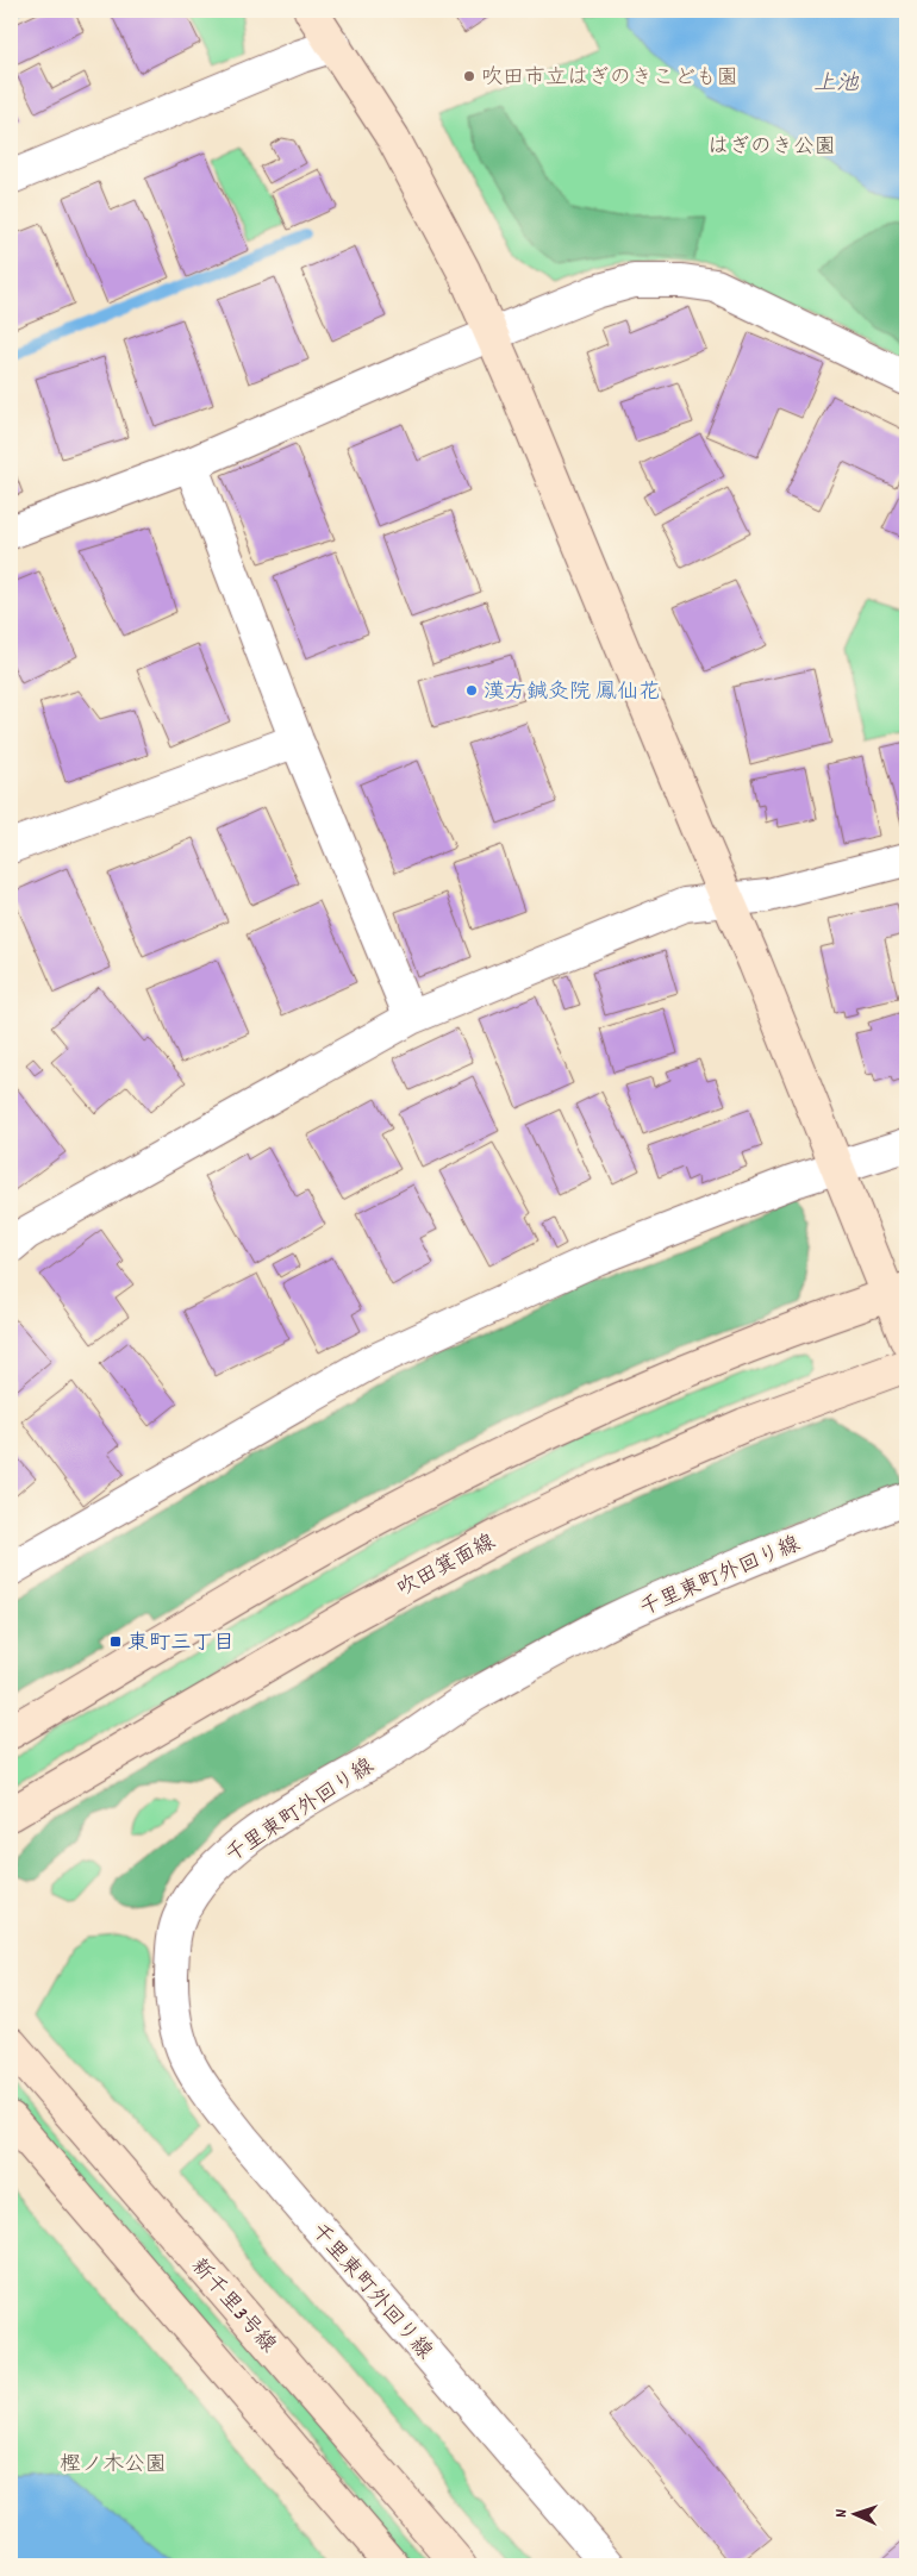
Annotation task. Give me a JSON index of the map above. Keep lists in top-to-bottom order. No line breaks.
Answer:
{"streets":{"street":["吹田箕面線","千里東町外回り線","新千里3号線"]},"water":["上池"],"parks":["はぎのき公園","樫ノ木公園"],"places":{"other":["吹田市立はぎのきこども園","漢方鍼灸院 鳳仙花"],"transit":["東町三丁目"]},"north":"left"}
